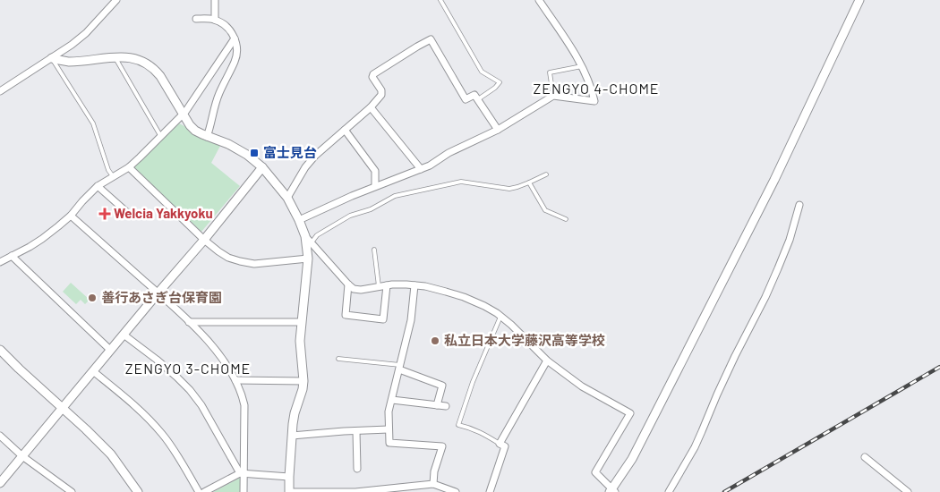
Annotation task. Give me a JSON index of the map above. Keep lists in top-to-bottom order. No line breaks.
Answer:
{"districts":["ZENGYO 4-CHOME","ZENGYO 3-CHOME"],"places":{"transit":["富士見台"],"health":["Welcia Yakkyoku"],"other":["善行あさぎ台保育園","私立日本大学藤沢高等学校"]}}
